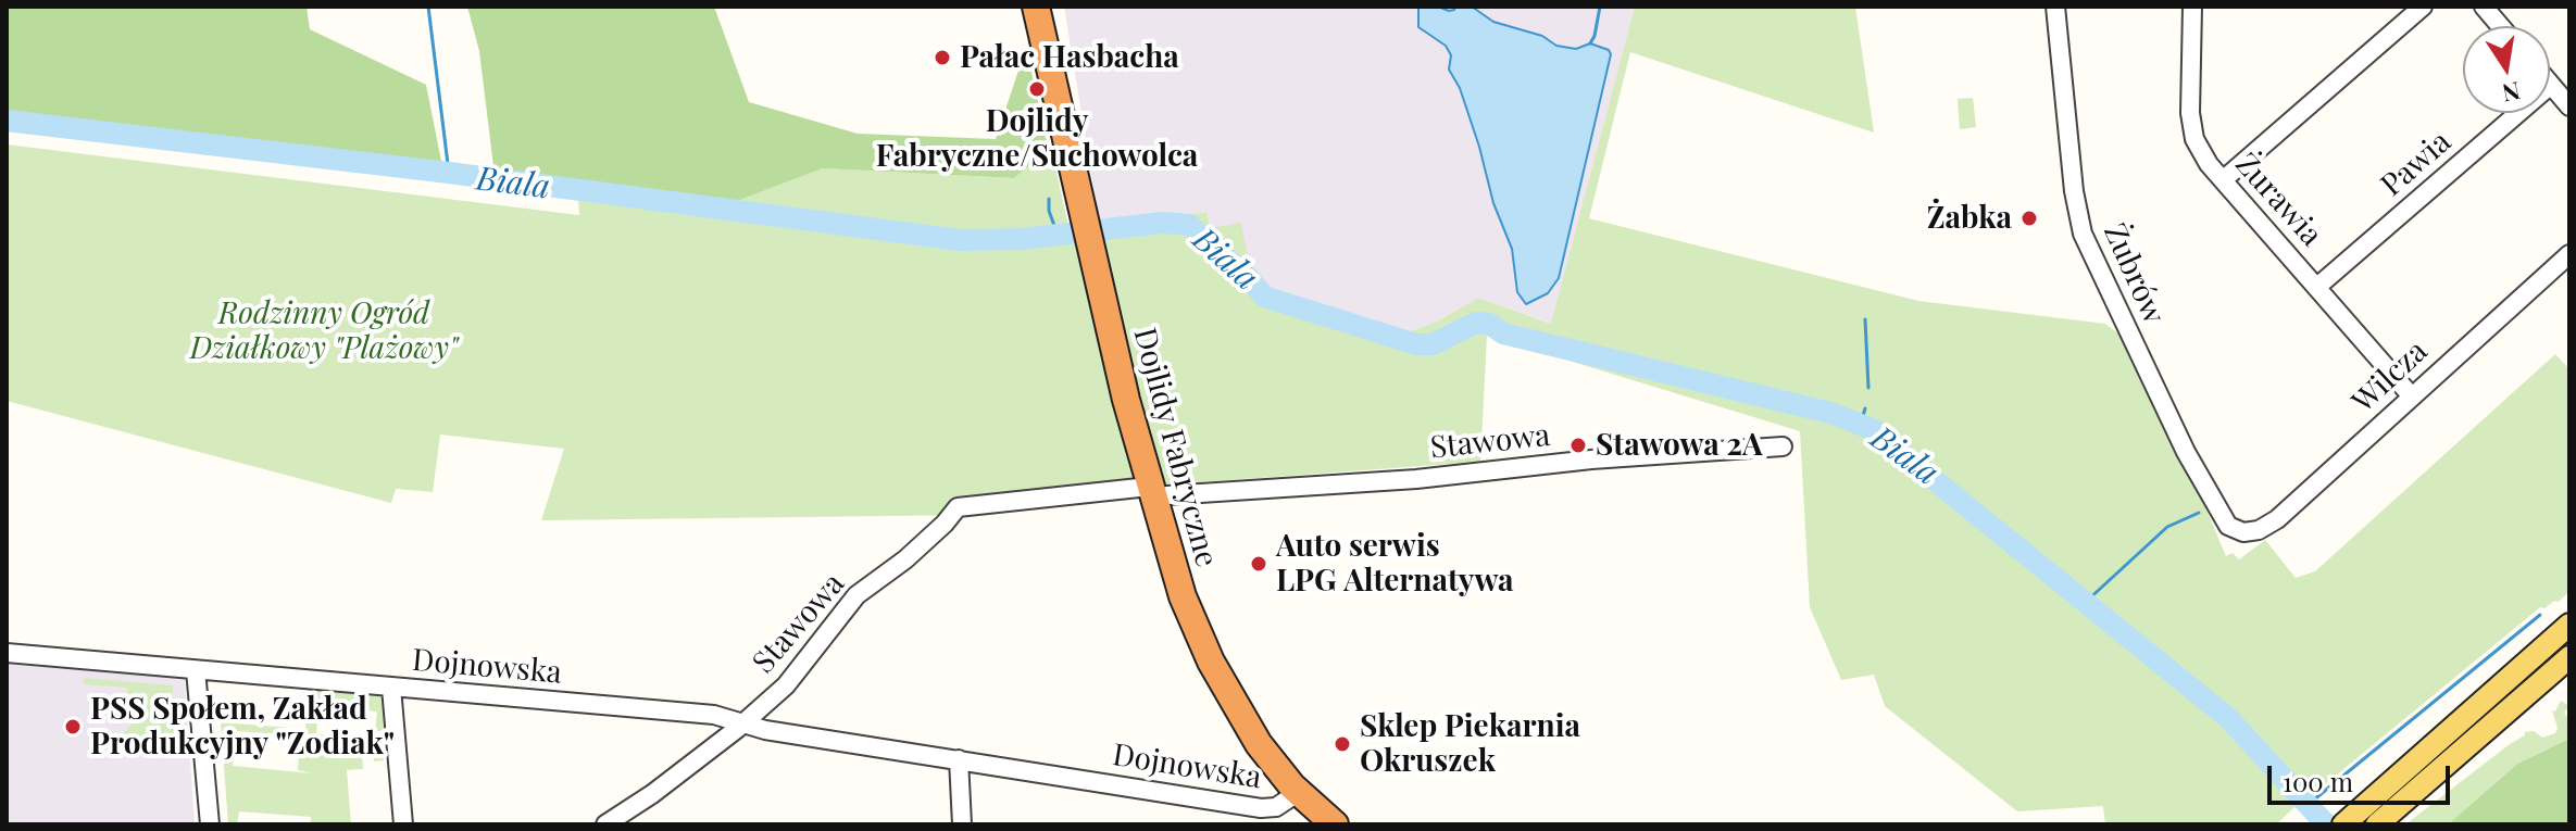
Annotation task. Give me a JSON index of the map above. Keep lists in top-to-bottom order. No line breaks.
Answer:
{"streets":{"highway":["Dojlidy Fabryczne"],"street":["Pawia","Żurawia","Żubrów","Wilcza","Stawowa","Dojnowska"]},"crossings":[["Pawia","Żurawia"],["Żurawia","Wilcza"],["Żubrów","Wilcza"],["Stawowa","Dojlidy Fabryczne"],["Stawowa","Dojnowska"],["Dojlidy Fabryczne","Dojnowska"]],"water":["Biala"],"parks":["Rodzinny Ogród Działkowy \"Plażowy\""],"places":["Pałac Hasbacha","Dojlidy Fabryczne/Suchowolca","Żabka","Stawowa 2A","Auto serwis LPG Alternatywa","PSS Społem, Zakład Produkcyjny \"Zodiak\"","Sklep Piekarnia Okruszek"],"scale_bar":"100 m","north":"bottom"}
